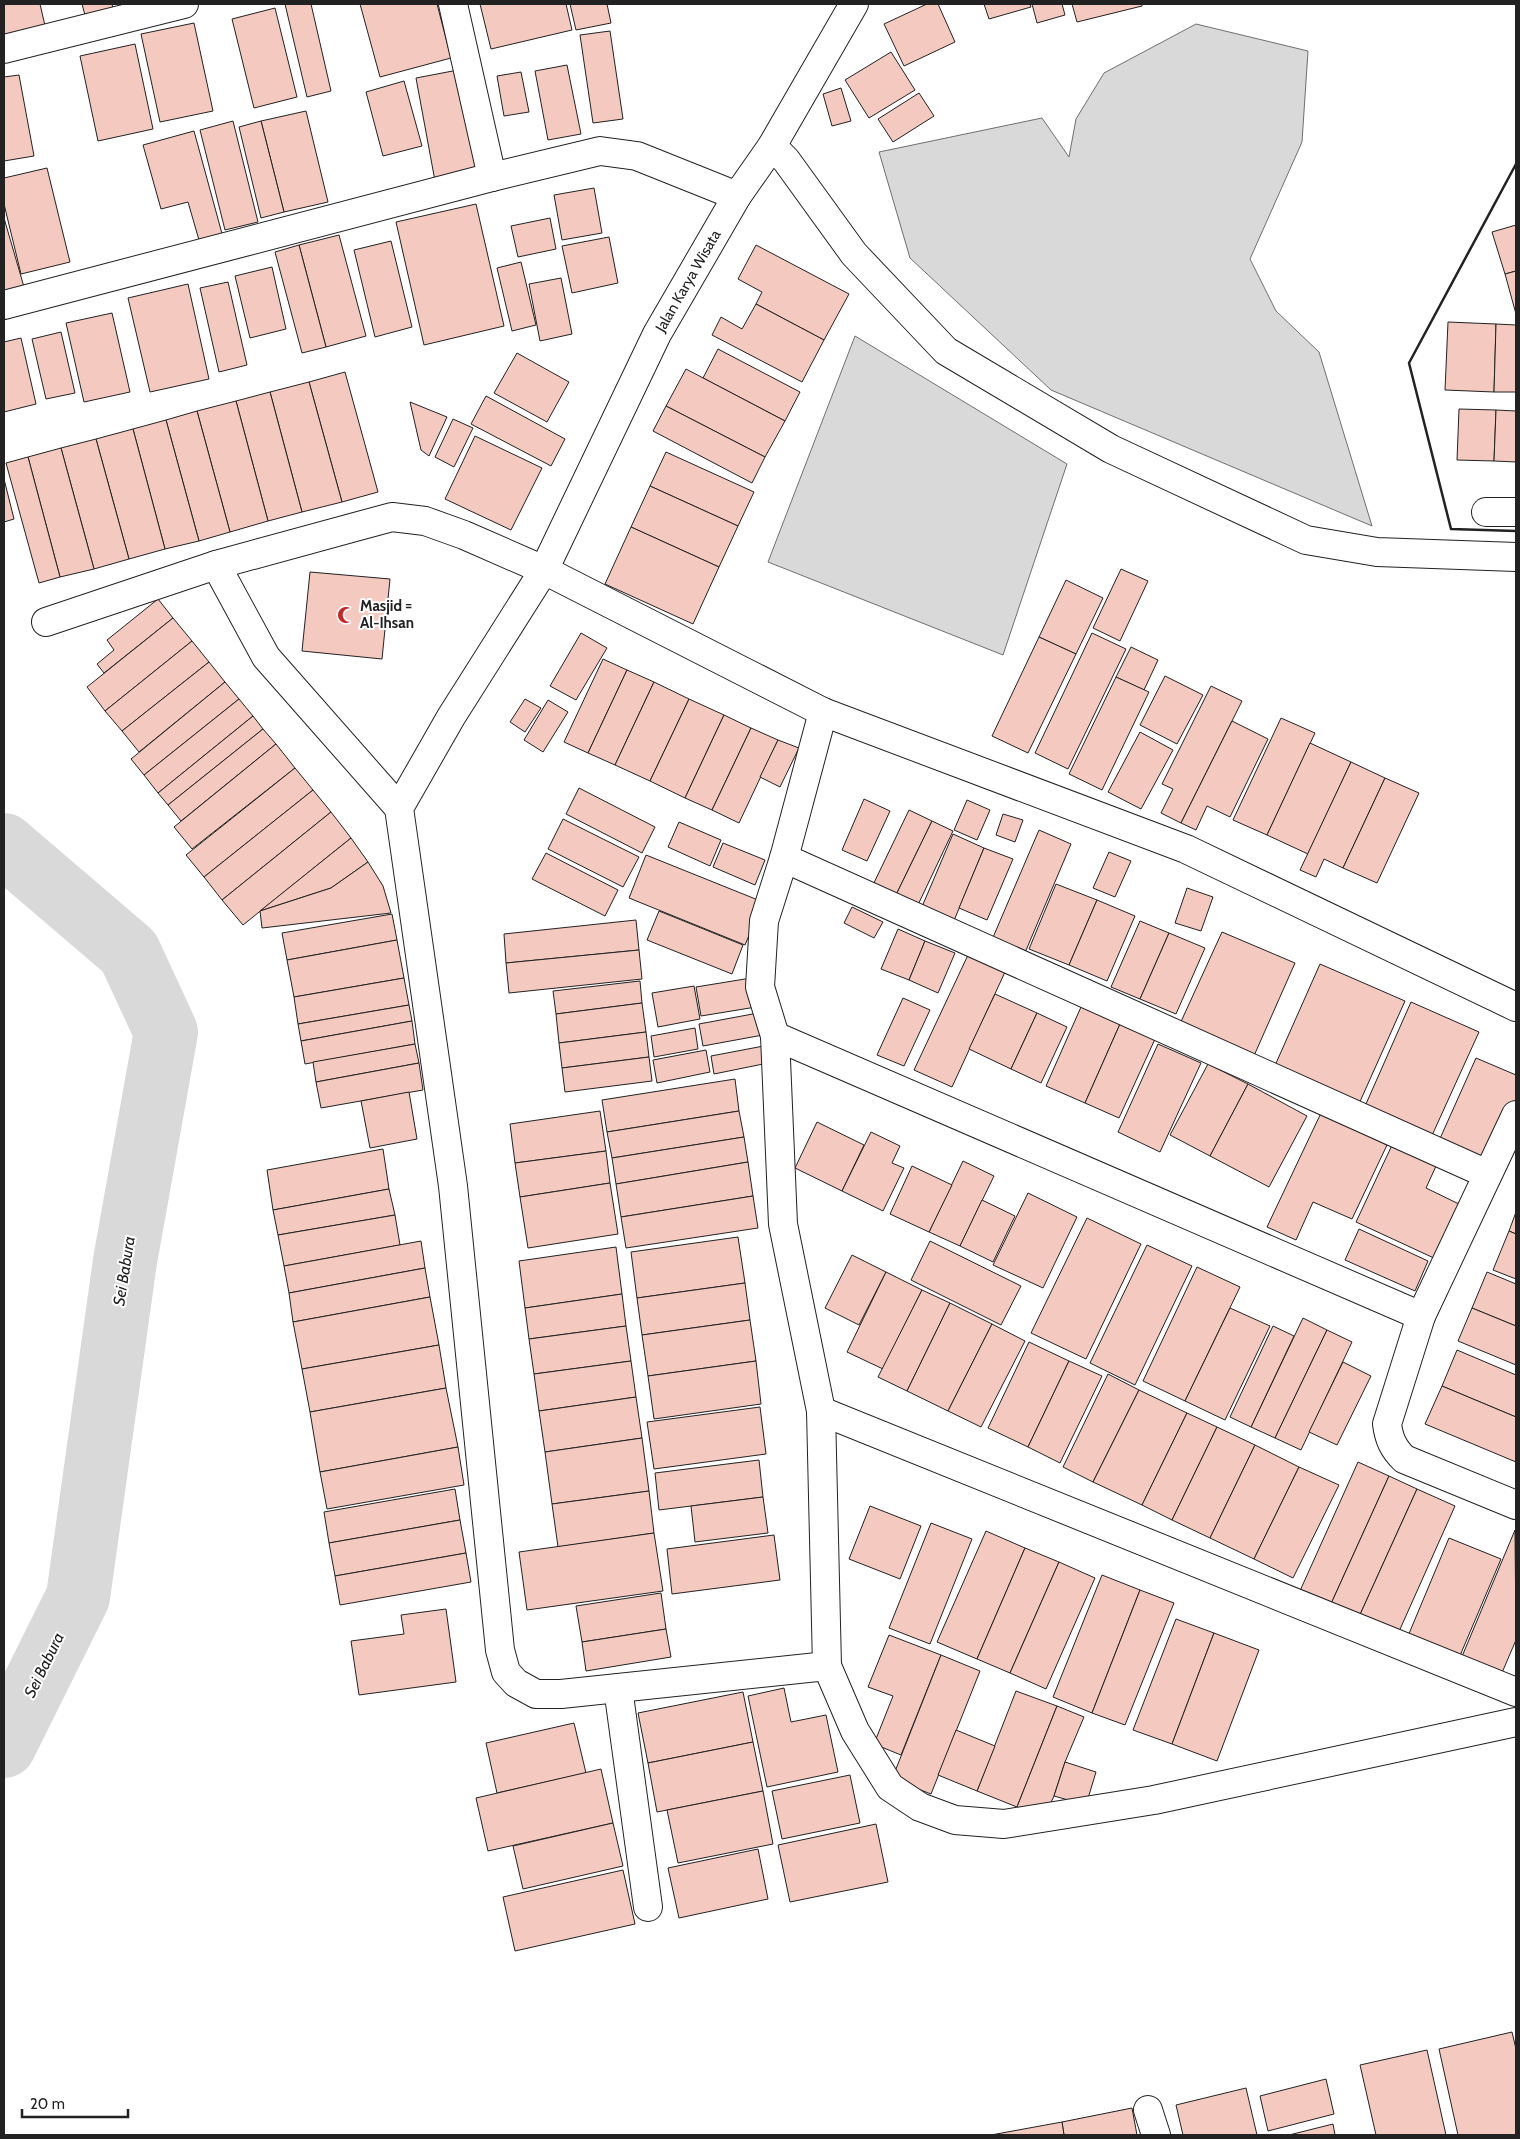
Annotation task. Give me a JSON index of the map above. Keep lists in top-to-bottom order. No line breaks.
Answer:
{"streets":{"street":["Jalan Karya Wisata"]},"water":["Sei Babura"],"places":{"mosque":["Masjid = Al-Ihsan"]},"scale_bar":"20 m"}
